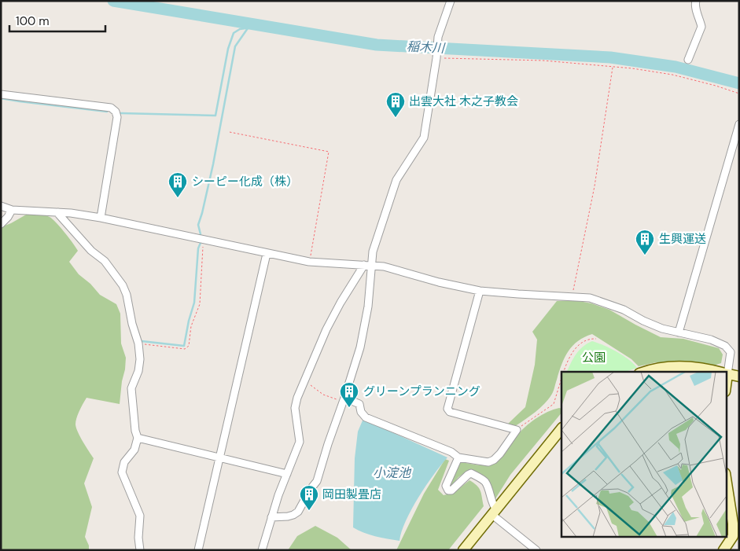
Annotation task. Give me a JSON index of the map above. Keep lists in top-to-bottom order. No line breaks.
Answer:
{"water":["稲木川","小淀池"],"parks":["公園"],"places":{"building":["出雲大社 木之子教会","シーピー化成（株）","生興運送","グリーンプランニング","岡田製畳店"]},"scale_bar":"100 m"}
